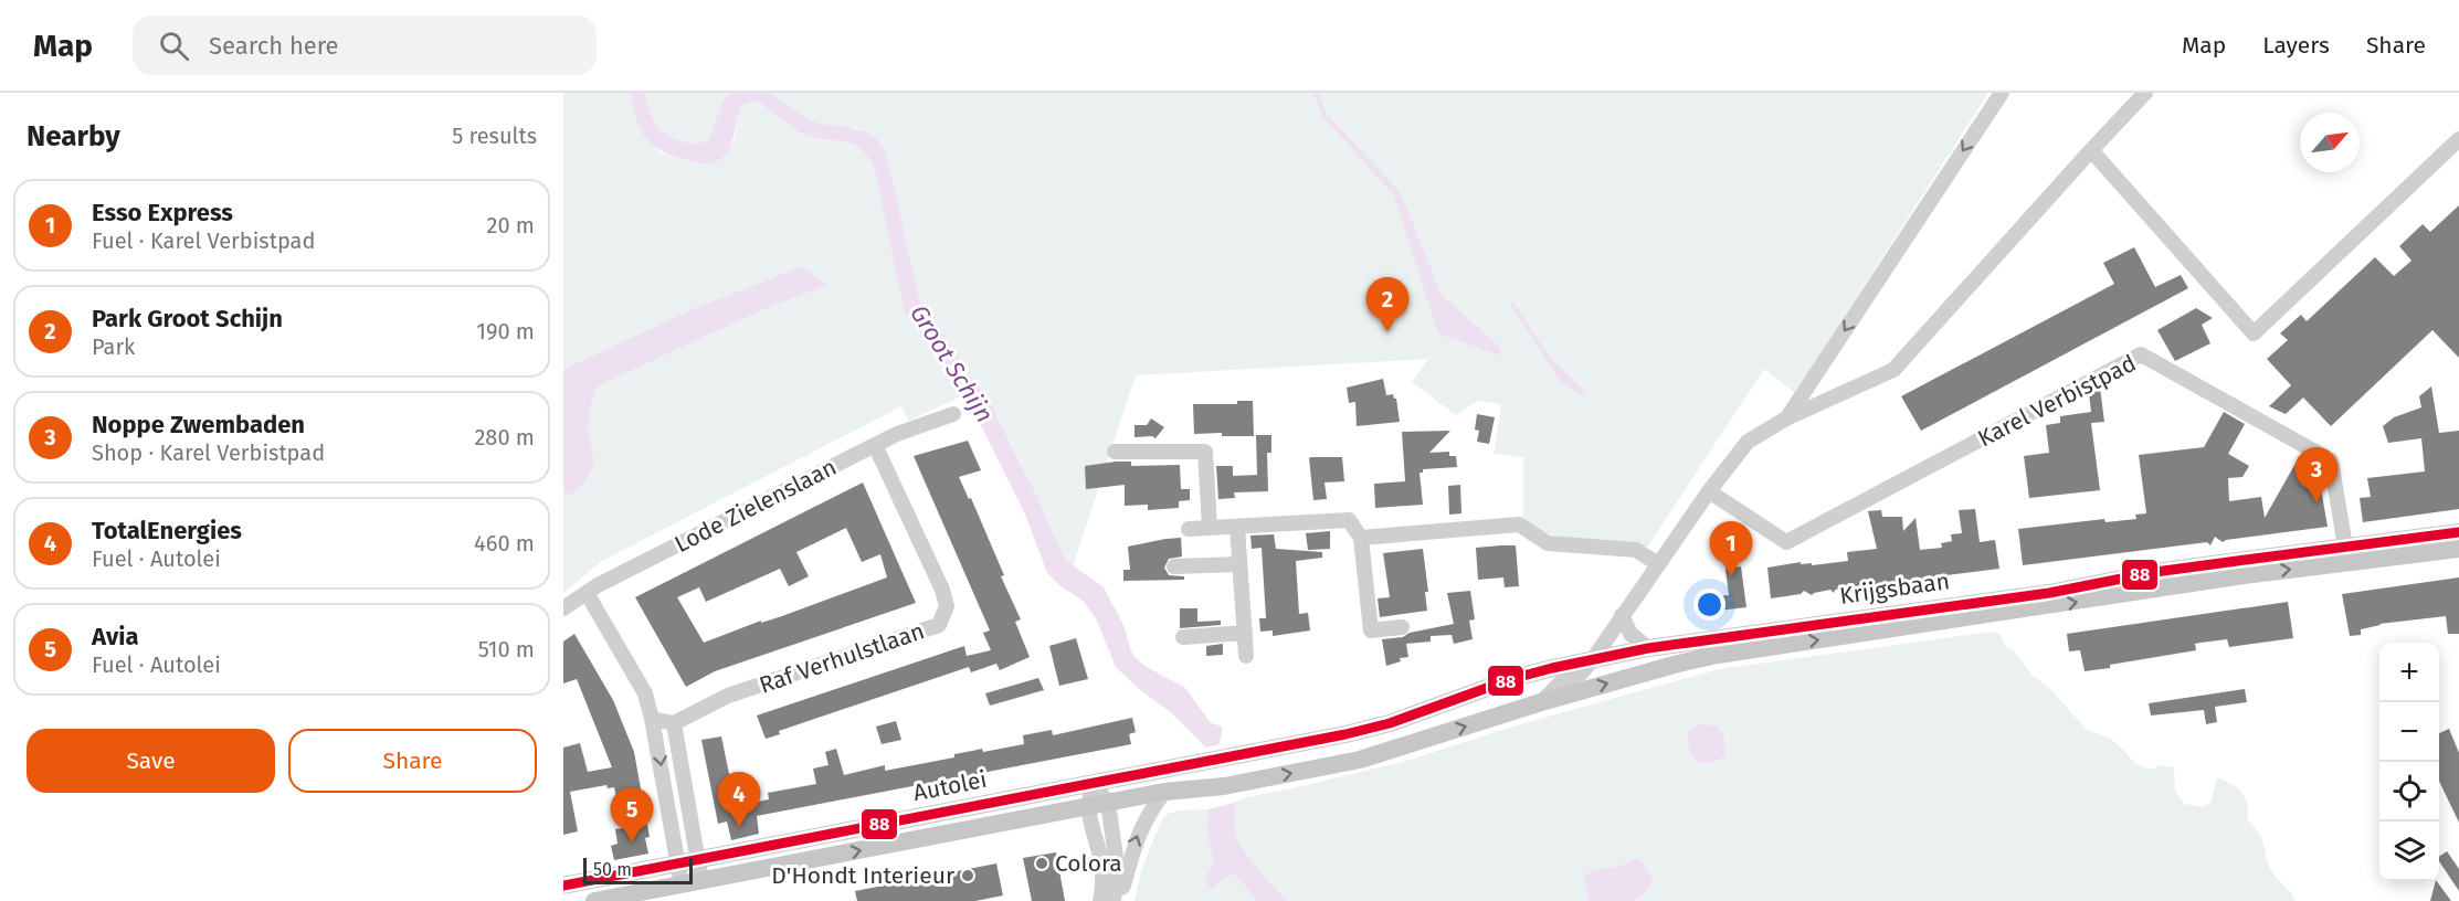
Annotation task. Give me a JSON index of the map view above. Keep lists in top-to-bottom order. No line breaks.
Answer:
{"streets":{"main road":["Krijgsbaan","Autolei"],"street":["Karel Verbistpad","Lode Zielenslaan","Raf Verhulstlaan"]},"crossings":[["Karel Verbistpad","Krijgsbaan"],["Lode Zielenslaan","Raf Verhulstlaan"],["Krijgsbaan","Autolei"]],"water":["Groot Schijn"],"places":["Colora","D'Hondt Interieur"],"lines":["transit line 88"],"scale_bar":"50 m","north":"top right","page":{"header":"Map","search":"Search here","nav":["Map","Layers","Share"],"heading":["Nearby","5 results"],"list":[{"mark":"1","name":"Esso Express","note":"Fuel · Karel Verbistpad","value":"20 m"},{"mark":"2","name":"Park Groot Schijn","note":"Park","value":"190 m"},{"mark":"3","name":"Noppe Zwembaden","note":"Shop · Karel Verbistpad","value":"280 m"},{"mark":"4","name":"TotalEnergies","note":"Fuel · Autolei","value":"460 m"},{"mark":"5","name":"Avia","note":"Fuel · Autolei","value":"510 m"}],"pins":["2","3","1","4","5"],"map_buttons":["+","−"],"buttons":["Save","Share"],"scale":"50 m"}}
